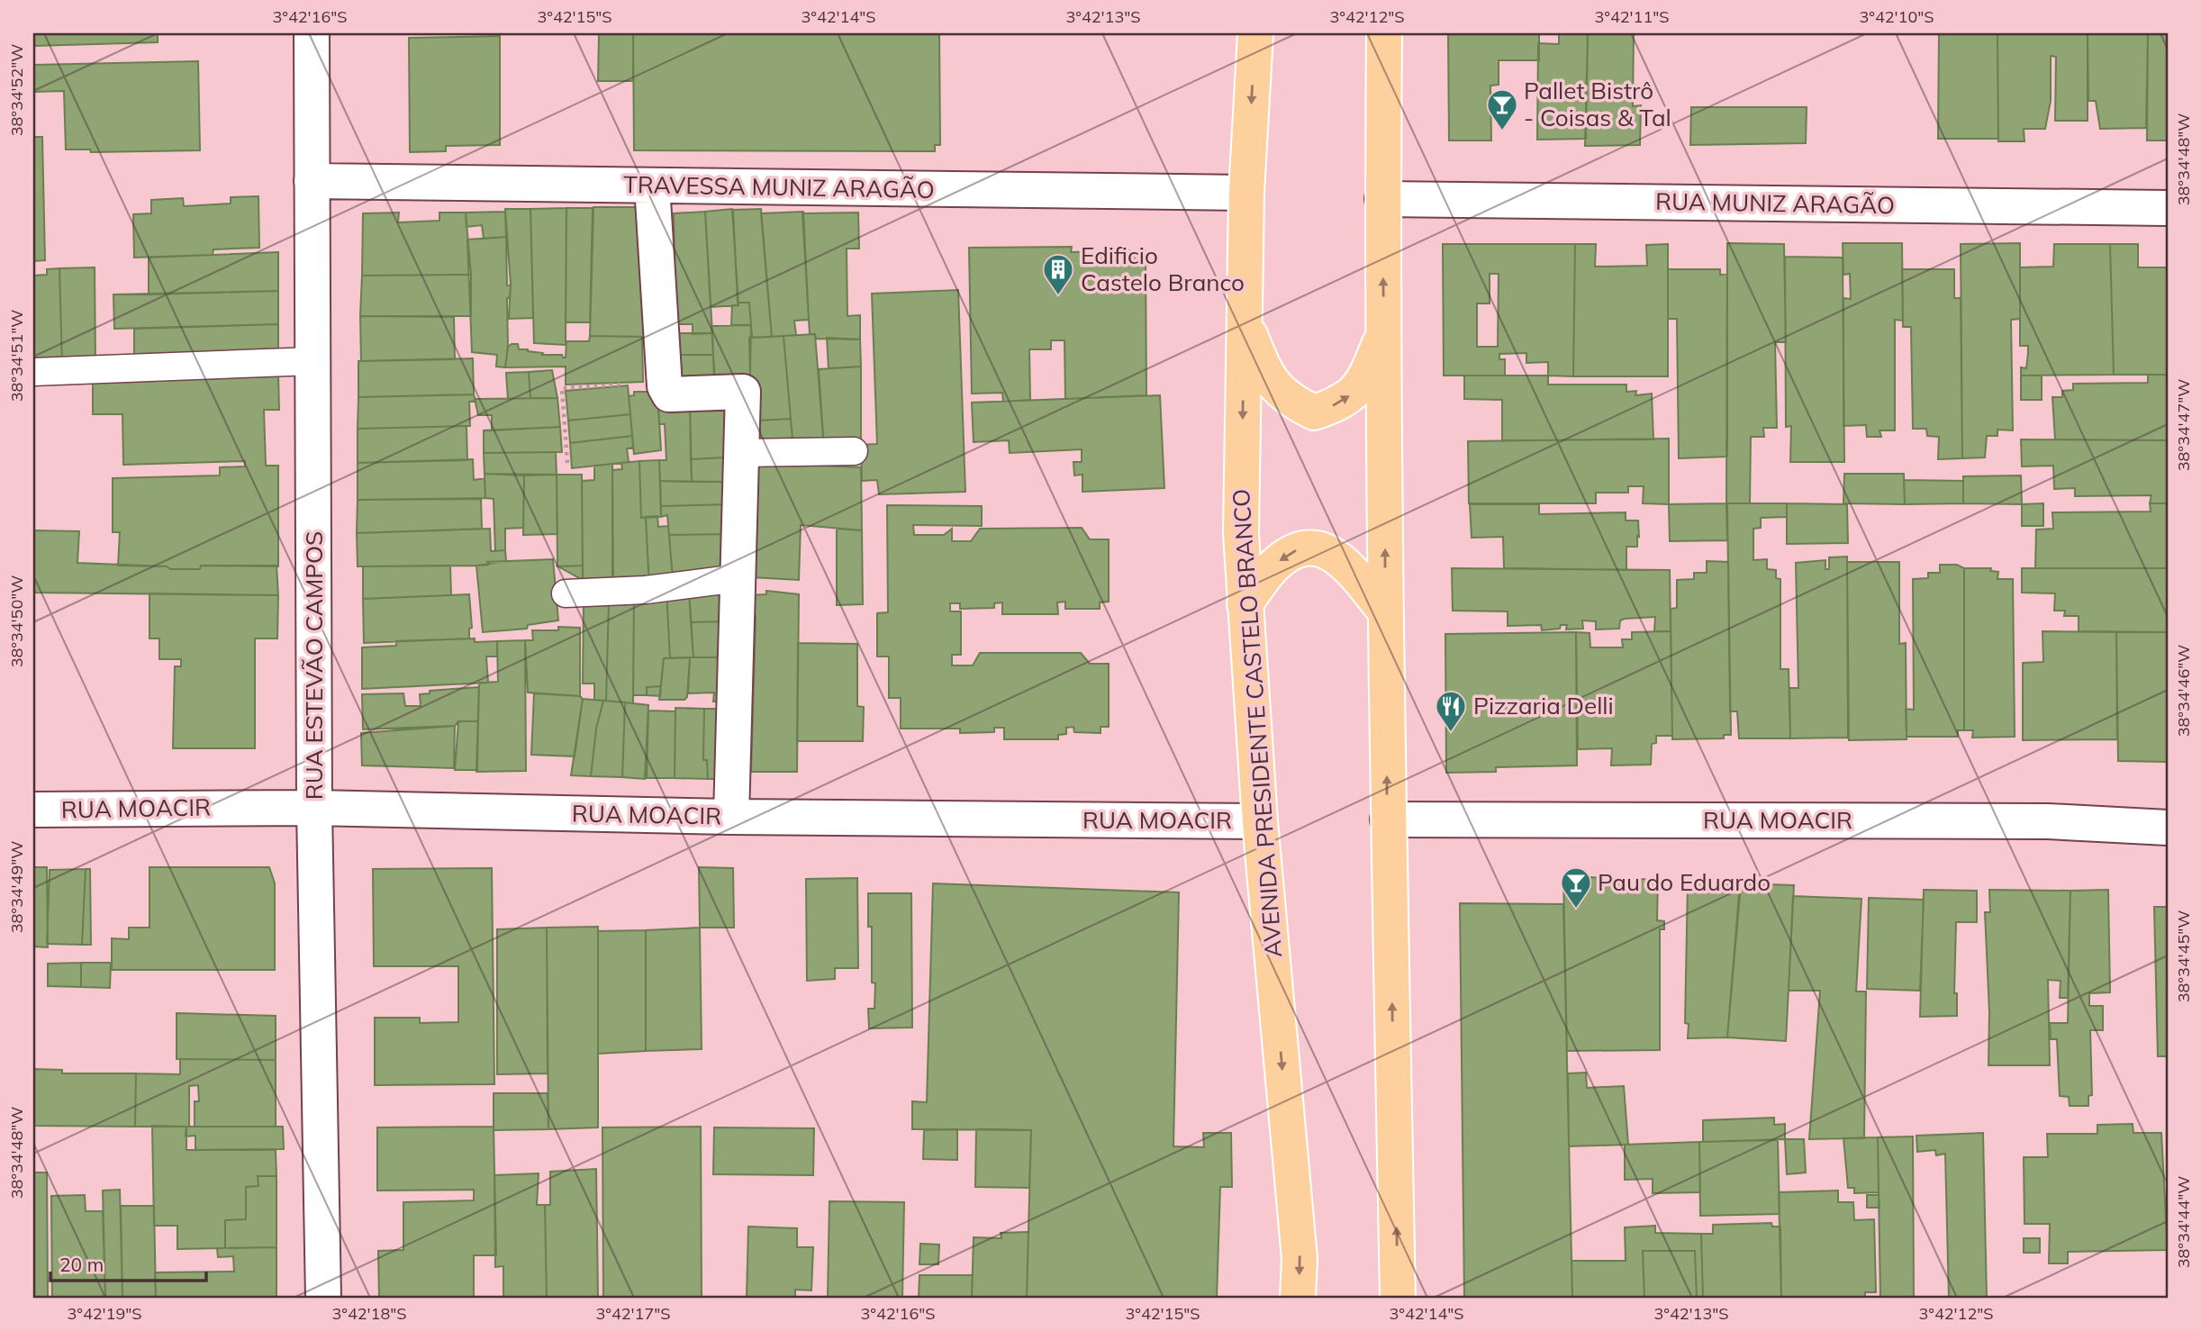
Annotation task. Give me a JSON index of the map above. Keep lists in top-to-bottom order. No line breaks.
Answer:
{"streets":{"main road":["AVENIDA PRESIDENTE CASTELO BRANCO"],"street":["TRAVESSA MUNIZ ARAGÃO","RUA MUNIZ ARAGÃO","RUA ESTEVÃO CAMPOS","RUA MOACIR"]},"crossings":[["TRAVESSA MUNIZ ARAGÃO","RUA ESTEVÃO CAMPOS"],["TRAVESSA MUNIZ ARAGÃO","AVENIDA PRESIDENTE CASTELO BRANCO"],["RUA ESTEVÃO CAMPOS","RUA MOACIR"],["AVENIDA PRESIDENTE CASTELO BRANCO","RUA MOACIR"]],"places":{"bar":["Pallet Bistrô - Coisas & Tal","Pau do Eduardo"],"building":["Edificio Castelo Branco"],"restaurant":["Pizzaria Delli"]},"scale_bar":"20 m","coordinates":["3°42'16\"S","3°42'15\"S","3°42'14\"S","3°42'13\"S","3°42'12\"S","3°42'11\"S","3°42'10\"S","38°34'52\"W","38°34'48\"W","38°34'51\"W","38°34'47\"W","38°34'50\"W","38°34'46\"W","38°34'49\"W","38°34'45\"W","38°34'44\"W","3°42'19\"S","3°42'18\"S","3°42'17\"S"]}
